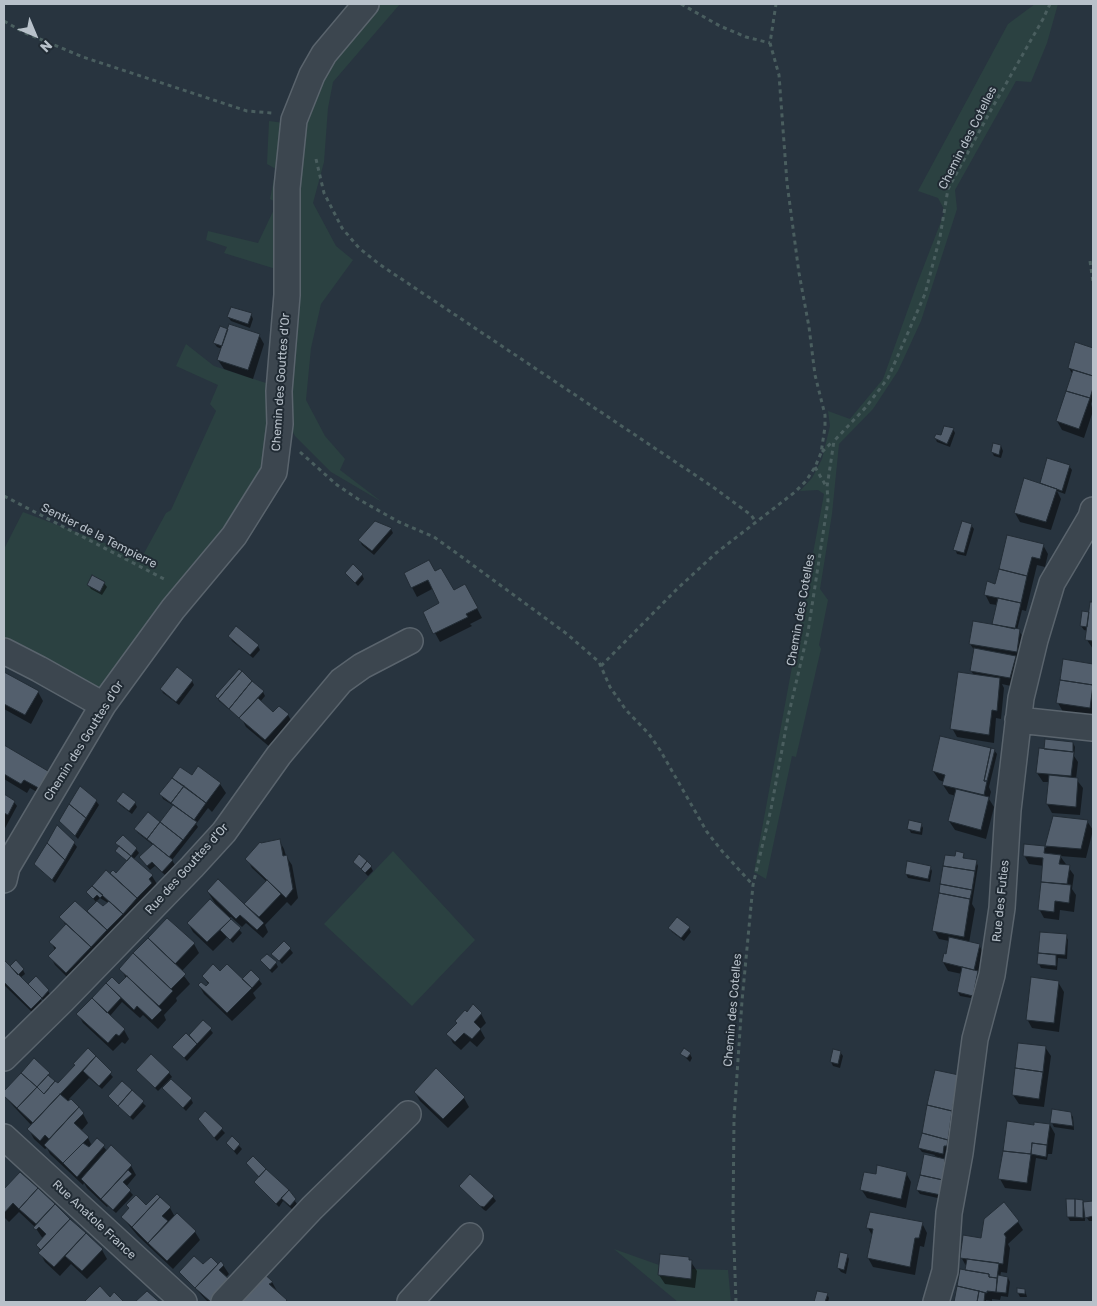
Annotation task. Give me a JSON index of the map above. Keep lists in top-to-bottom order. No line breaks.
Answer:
{"streets":{"street":["Chemin des Gouttes d'Or","Rue des Gouttes d'Or","Rue des Futies","Rue Anatole France"],"path":["Chemin des Cotelles","Sentier de la Tempierre"]},"crossings":[["Chemin des Gouttes d'Or","Sentier de la Tempierre"]],"north":"bottom right"}
